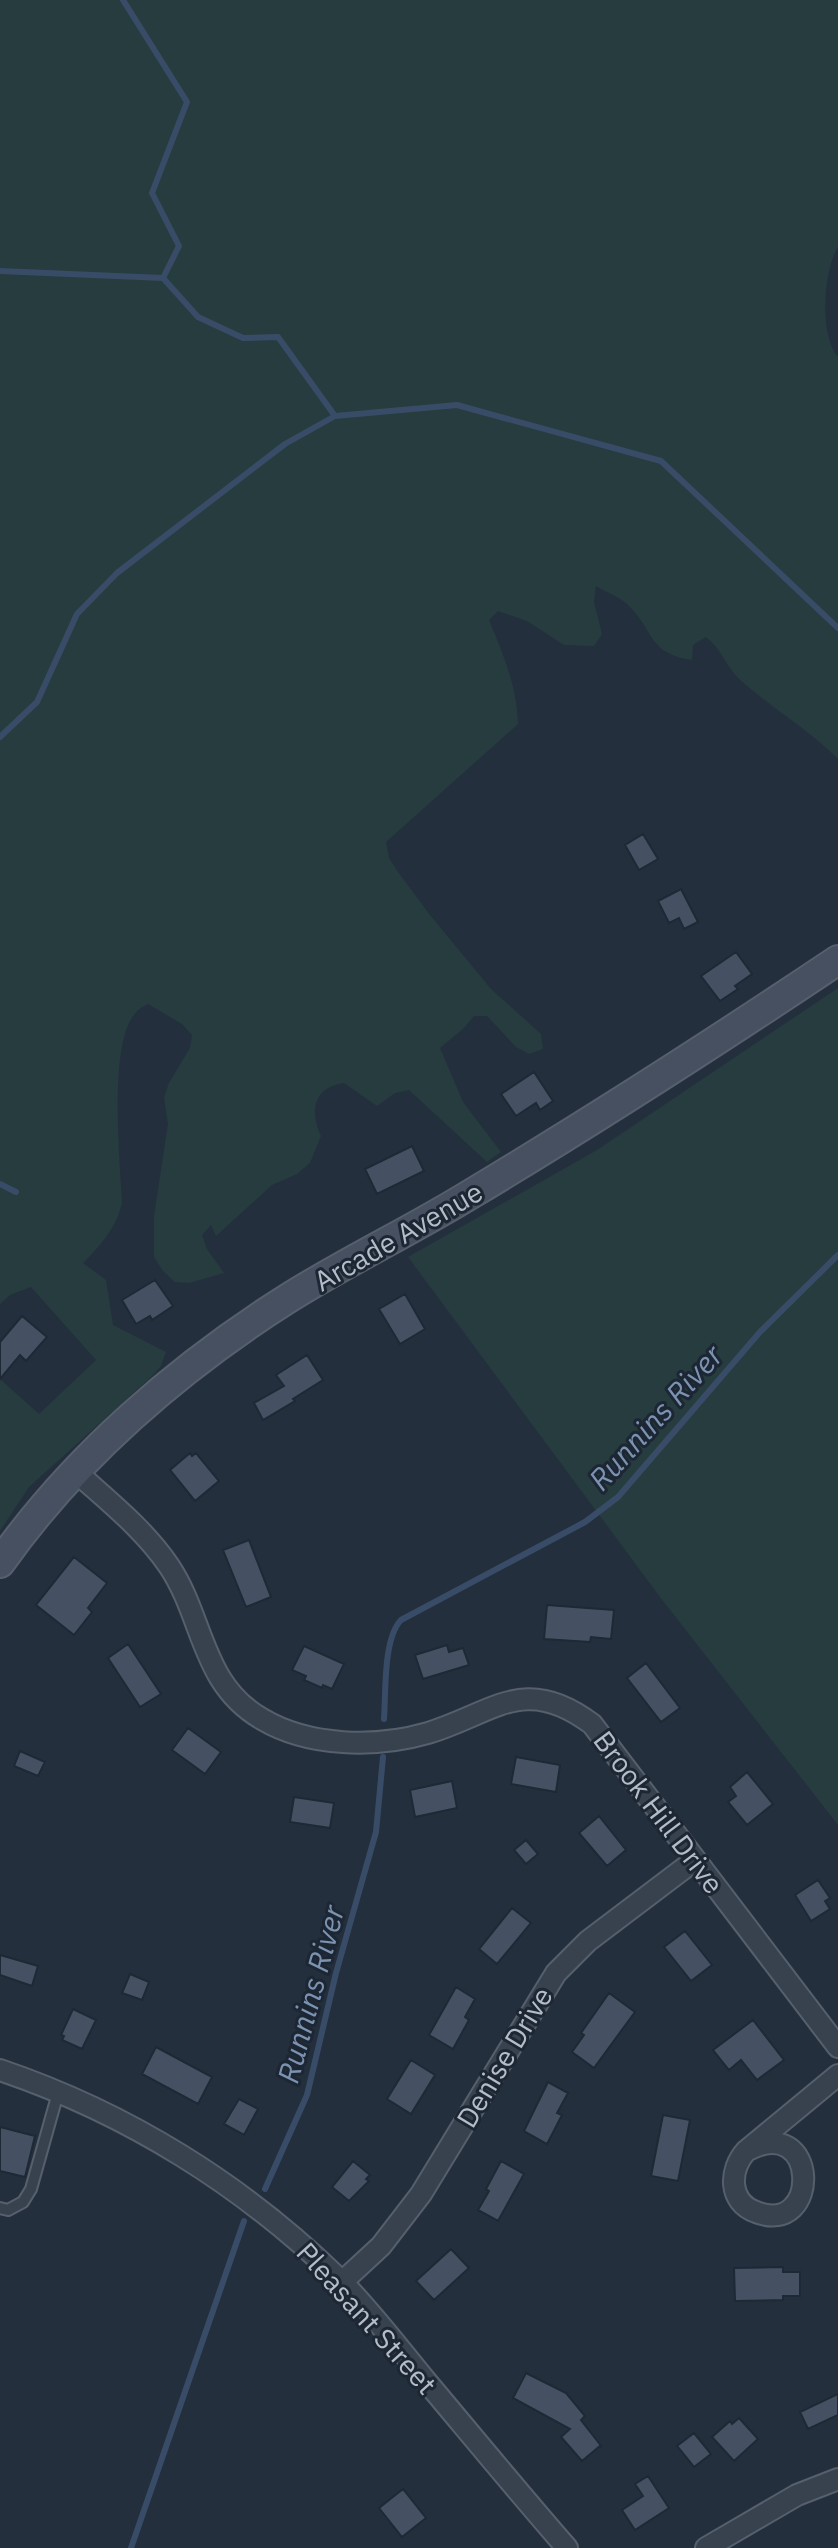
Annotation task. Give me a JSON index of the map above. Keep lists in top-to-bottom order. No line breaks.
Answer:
{"streets":{"main road":["Arcade Avenue"],"street":["Brook Hill Drive","Denise Drive","Pleasant Street"]},"crossings":[["Arcade Avenue","Brook Hill Drive"],["Brook Hill Drive","Denise Drive"],["Denise Drive","Pleasant Street"]],"water":["Runnins River"]}
